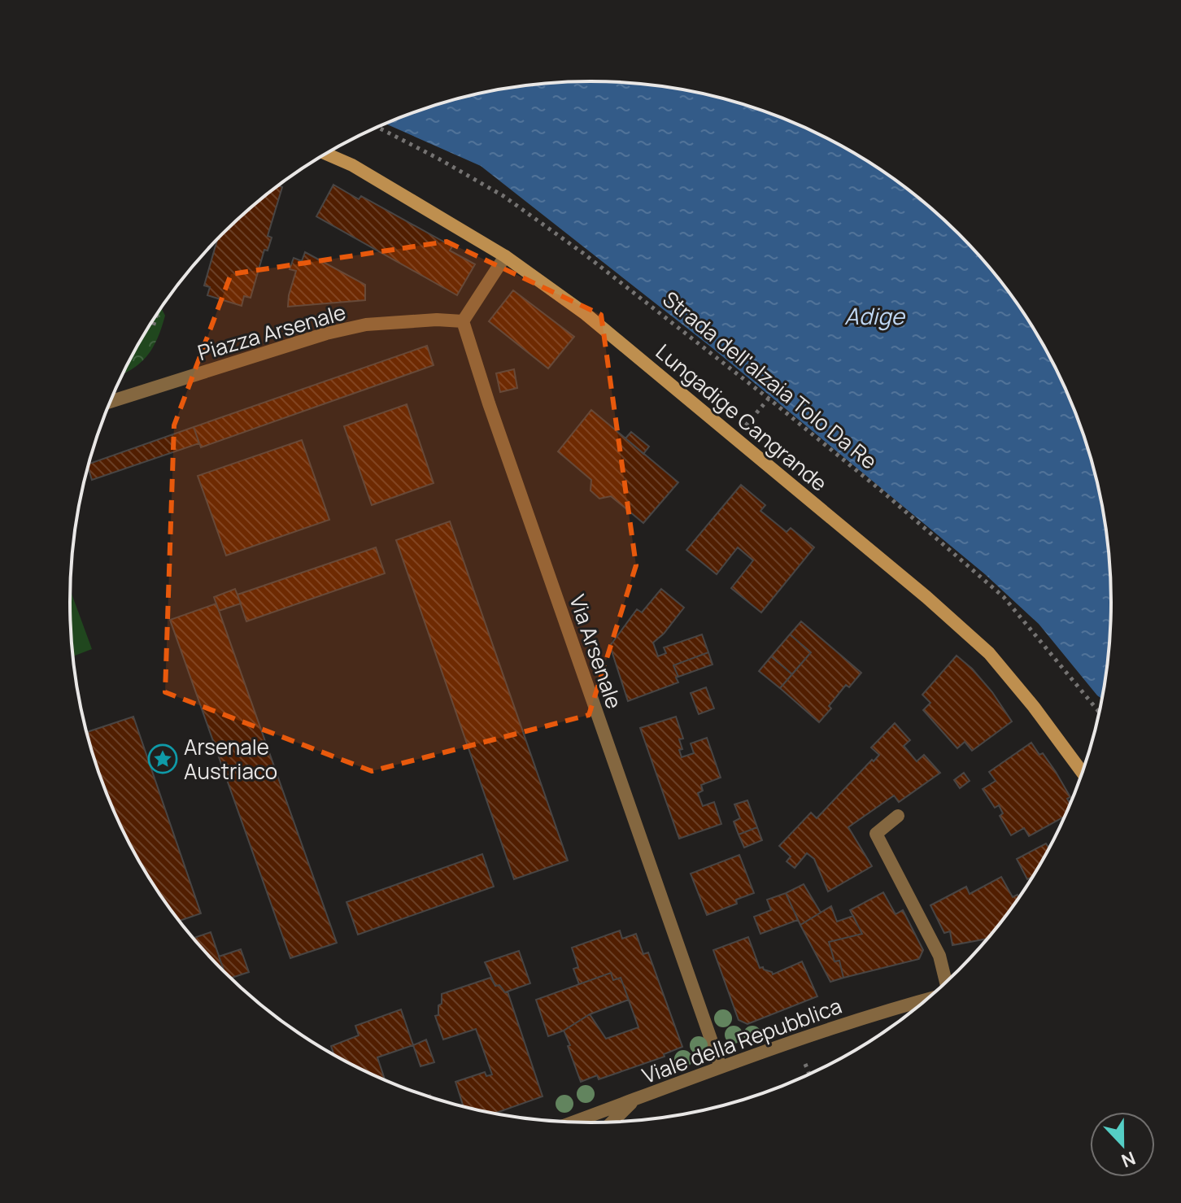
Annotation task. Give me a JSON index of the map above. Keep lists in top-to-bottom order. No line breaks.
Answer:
{"streets":{"street":["Piazza Arsenale","Lungadige Cangrande","Via Arsenale","Viale della Repubblica"],"path":["Strada dell'alzaia Tolo Da Re"]},"crossings":[["Piazza Arsenale","Via Arsenale"],["Via Arsenale","Viale della Repubblica"]],"water":["Adige"],"places":{"place":["Arsenale Austriaco"]},"north":"bottom"}
